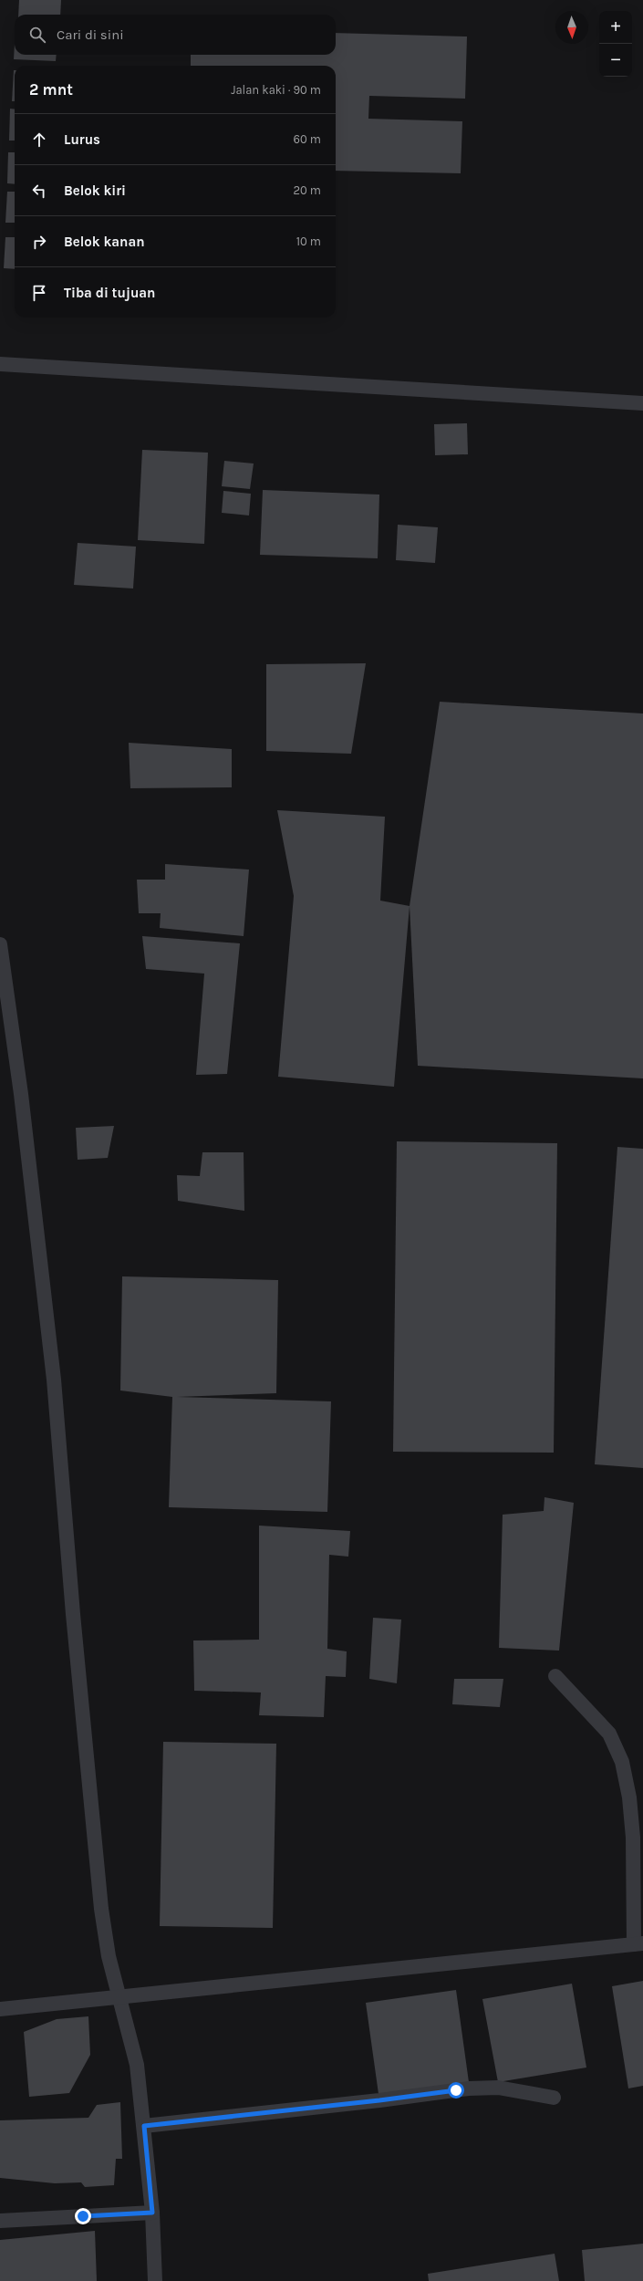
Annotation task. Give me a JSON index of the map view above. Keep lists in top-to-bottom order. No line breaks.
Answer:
{"north":"bottom","page":{"map_buttons":["+","−"],"search":"Cari di sini","heading":["2 mnt","Jalan kaki · 90 m"],"list":[["Lurus","60 m"],["Belok kiri","20 m"],["Belok kanan","10 m"],"Tiba di tujuan"]}}
